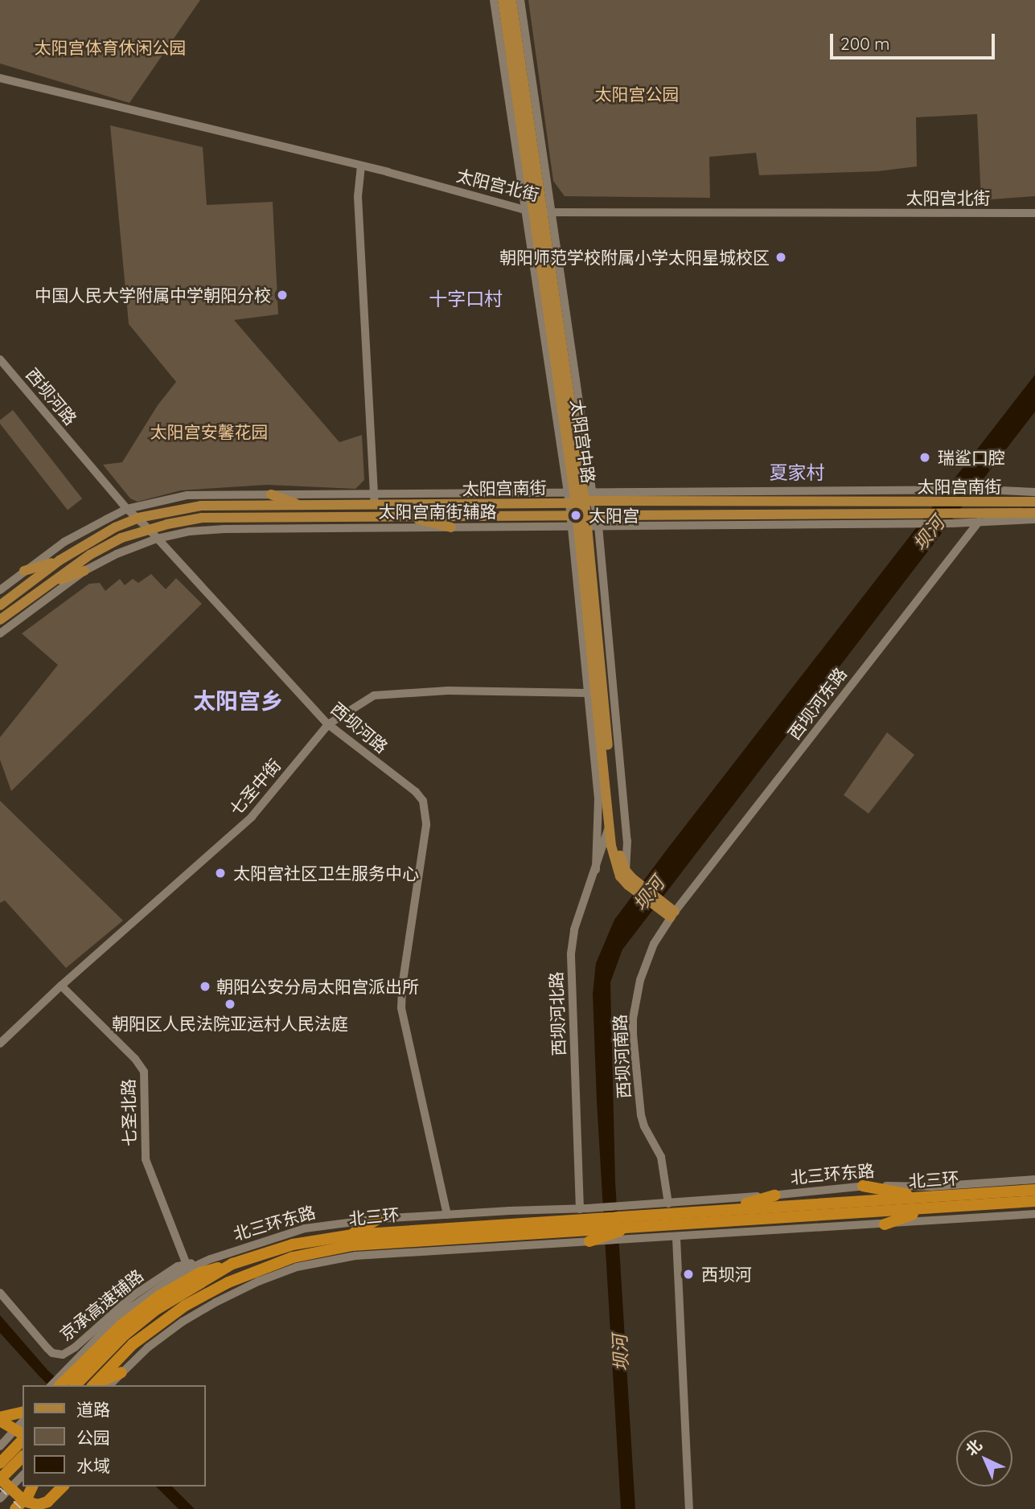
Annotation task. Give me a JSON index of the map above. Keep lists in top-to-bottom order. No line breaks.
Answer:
{"streets":{"highway":["北三环"],"main road":["太阳宫中路","太阳宫南街"],"street":["太阳宫北街","西坝河路","太阳宫南街辅路","西坝河东路","七圣中街","西坝河北路","西坝河南路","七圣北路","北三环东路","京承高速辅路"]},"crossings":[["太阳宫北街","太阳宫中路"],["西坝河路","太阳宫南街"],["西坝河路","太阳宫南街辅路"],["西坝河路","七圣中街"],["西坝河路","北三环东路"],["太阳宫中路","太阳宫南街"],["太阳宫中路","太阳宫南街辅路"],["太阳宫中路","七圣中街"],["太阳宫中路","西坝河北路"],["太阳宫南街","太阳宫南街辅路"],["太阳宫南街","西坝河东路"],["西坝河东路","西坝河南路"],["七圣中街","七圣北路"],["西坝河北路","北三环东路"],["西坝河北路","北三环"],["西坝河南路","北三环东路"],["七圣北路","京承高速辅路"],["北三环东路","北三环"],["北三环东路","京承高速辅路"]],"districts":["十字口村","夏家村","太阳宫乡"],"water":["坝河"],"parks":["太阳宫体育休闲公园","太阳宫公园","太阳宫安馨花园"],"places":["朝阳师范学校附属小学太阳星城校区","中国人民大学附属中学朝阳分校","瑞鲨口腔","太阳宫","太阳宫社区卫生服务中心","朝阳公安分局太阳宫派出所","朝阳区人民法院亚运村人民法庭","西坝河"],"legend":["道路","公园","水域"],"scale_bar":"200 m","north":"top left"}
